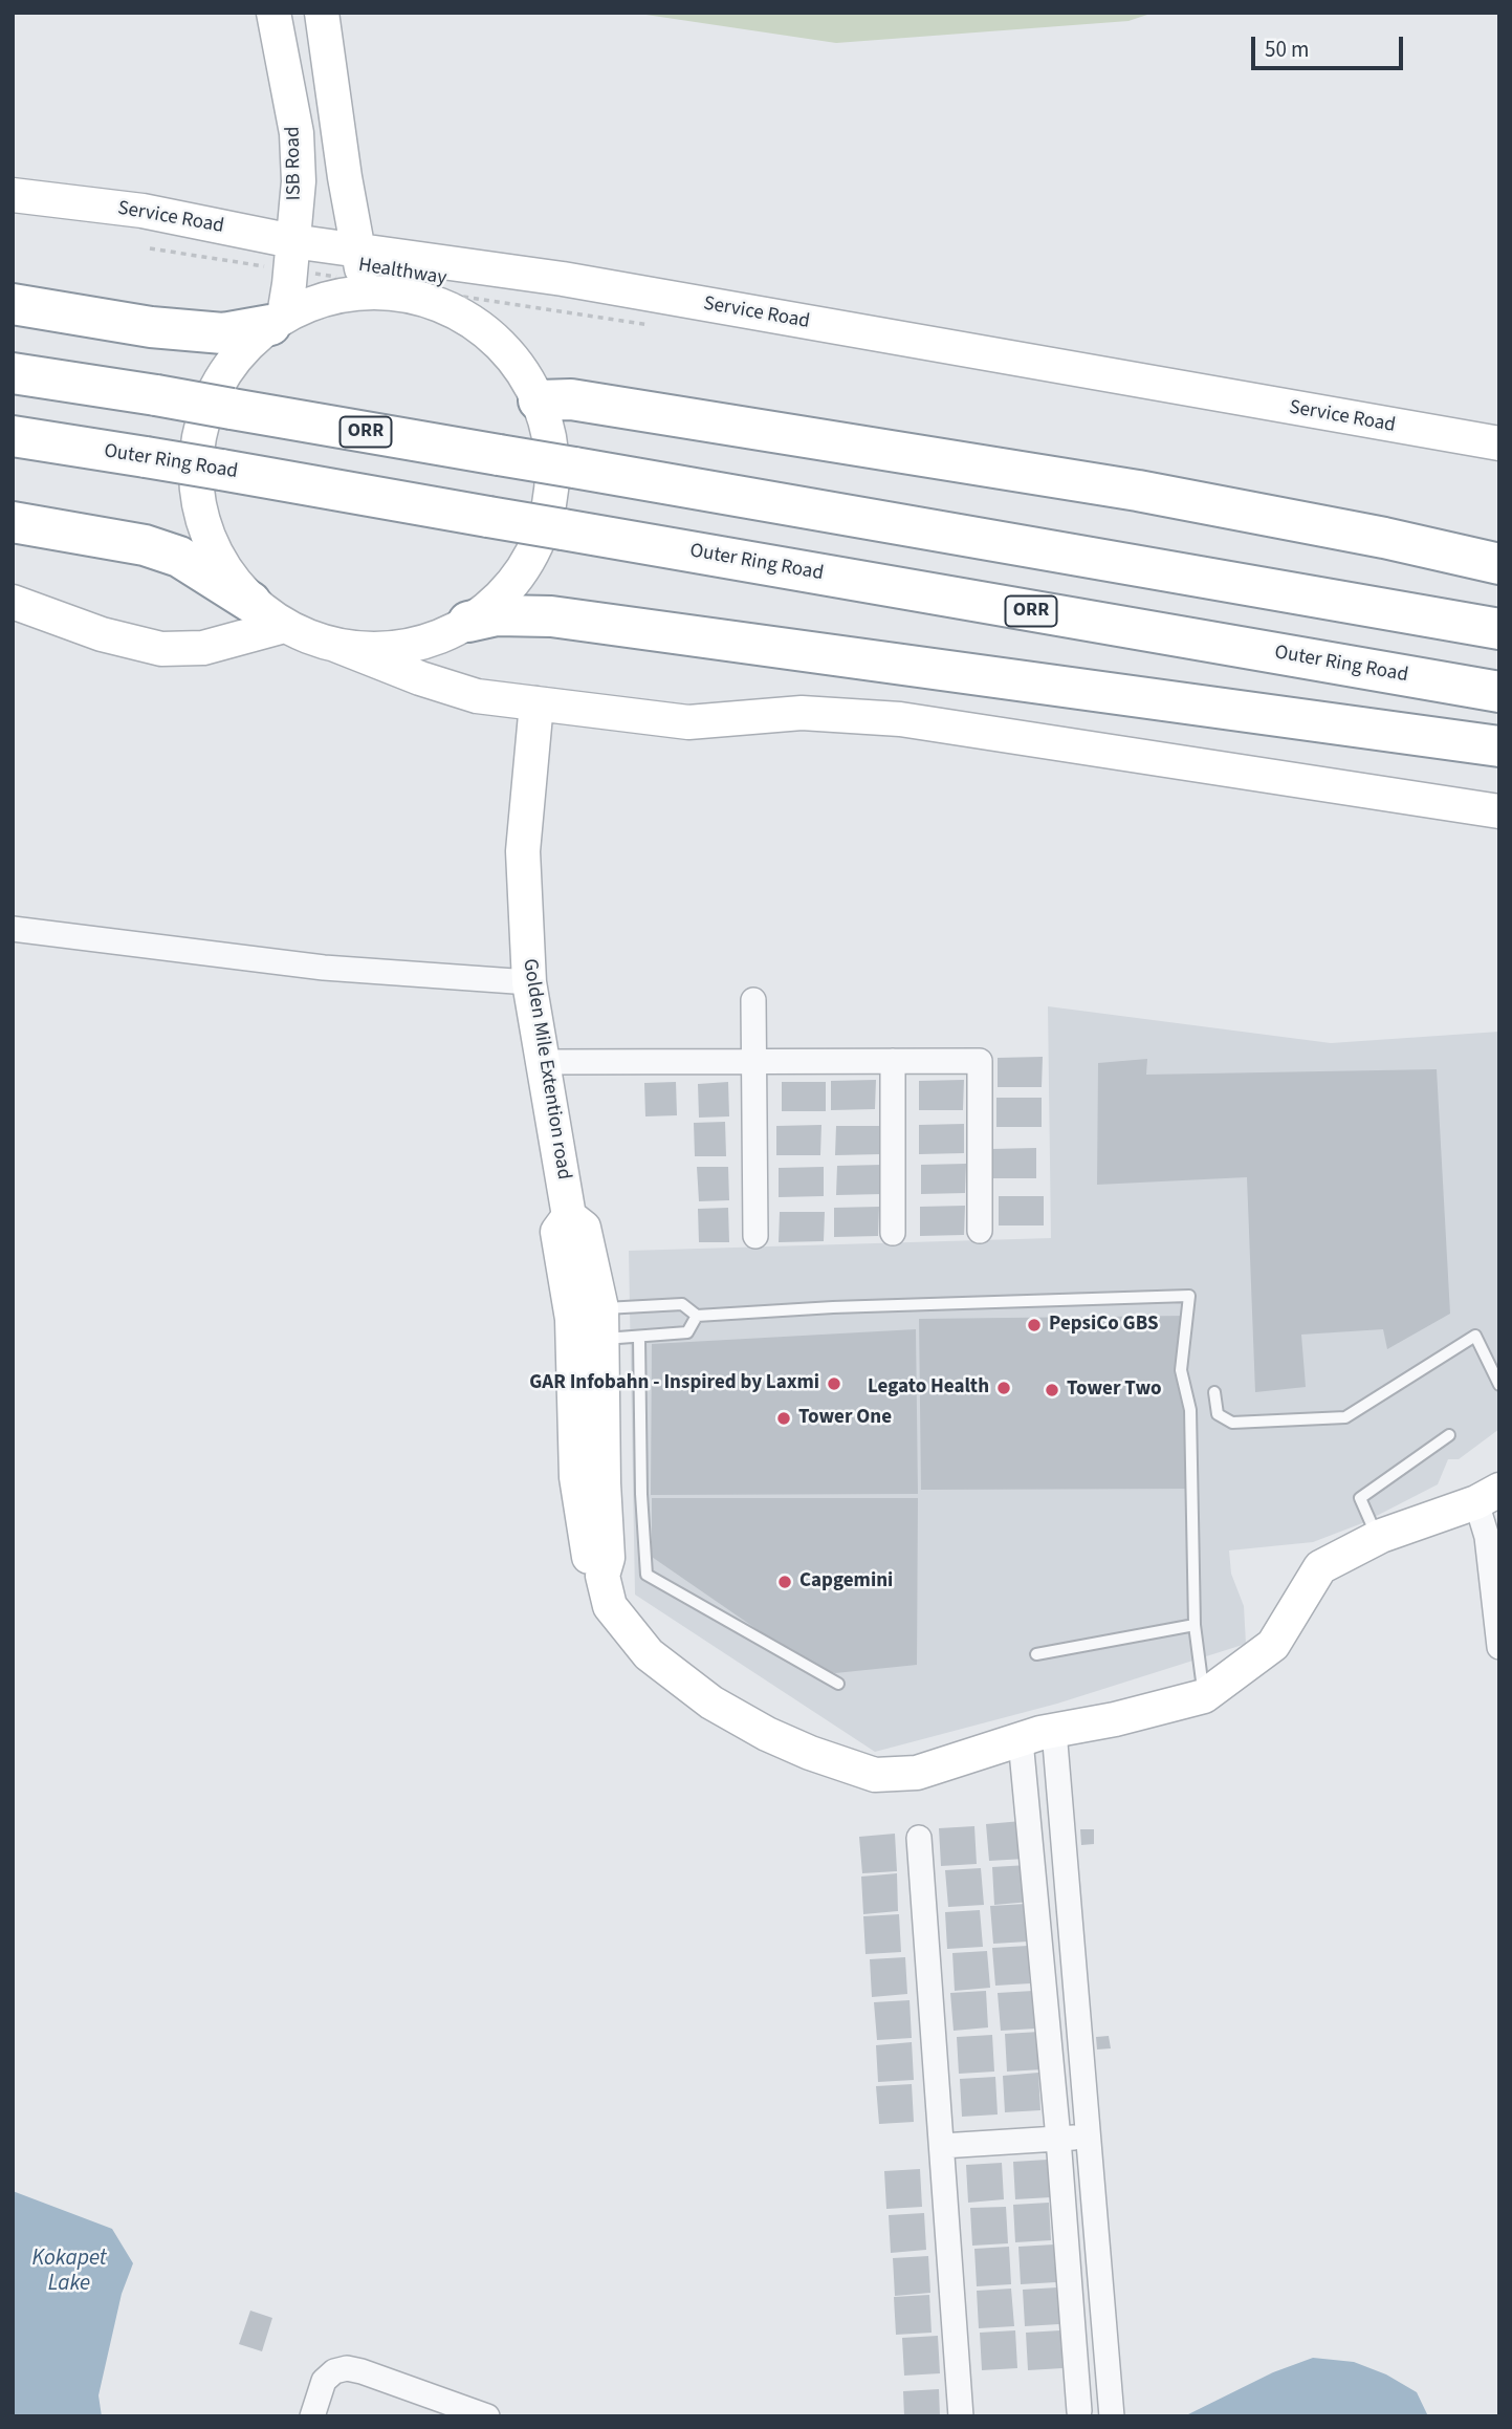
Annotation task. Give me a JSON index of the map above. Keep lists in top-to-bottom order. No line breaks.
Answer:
{"streets":{"highway":["ORR","Outer Ring Road"],"main road":["ISB Road","Service Road","Golden Mile Extention road"],"path":["Healthway"]},"crossings":[["ISB Road","Service Road"],["ISB Road","Healthway"],["Service Road","Healthway"]],"water":["Kokapet Lake"],"places":["PepsiCo GBS","GAR Infobahn - Inspired by Laxmi","Legato Health","Tower Two","Tower One","Capgemini"],"scale_bar":"50 m"}
